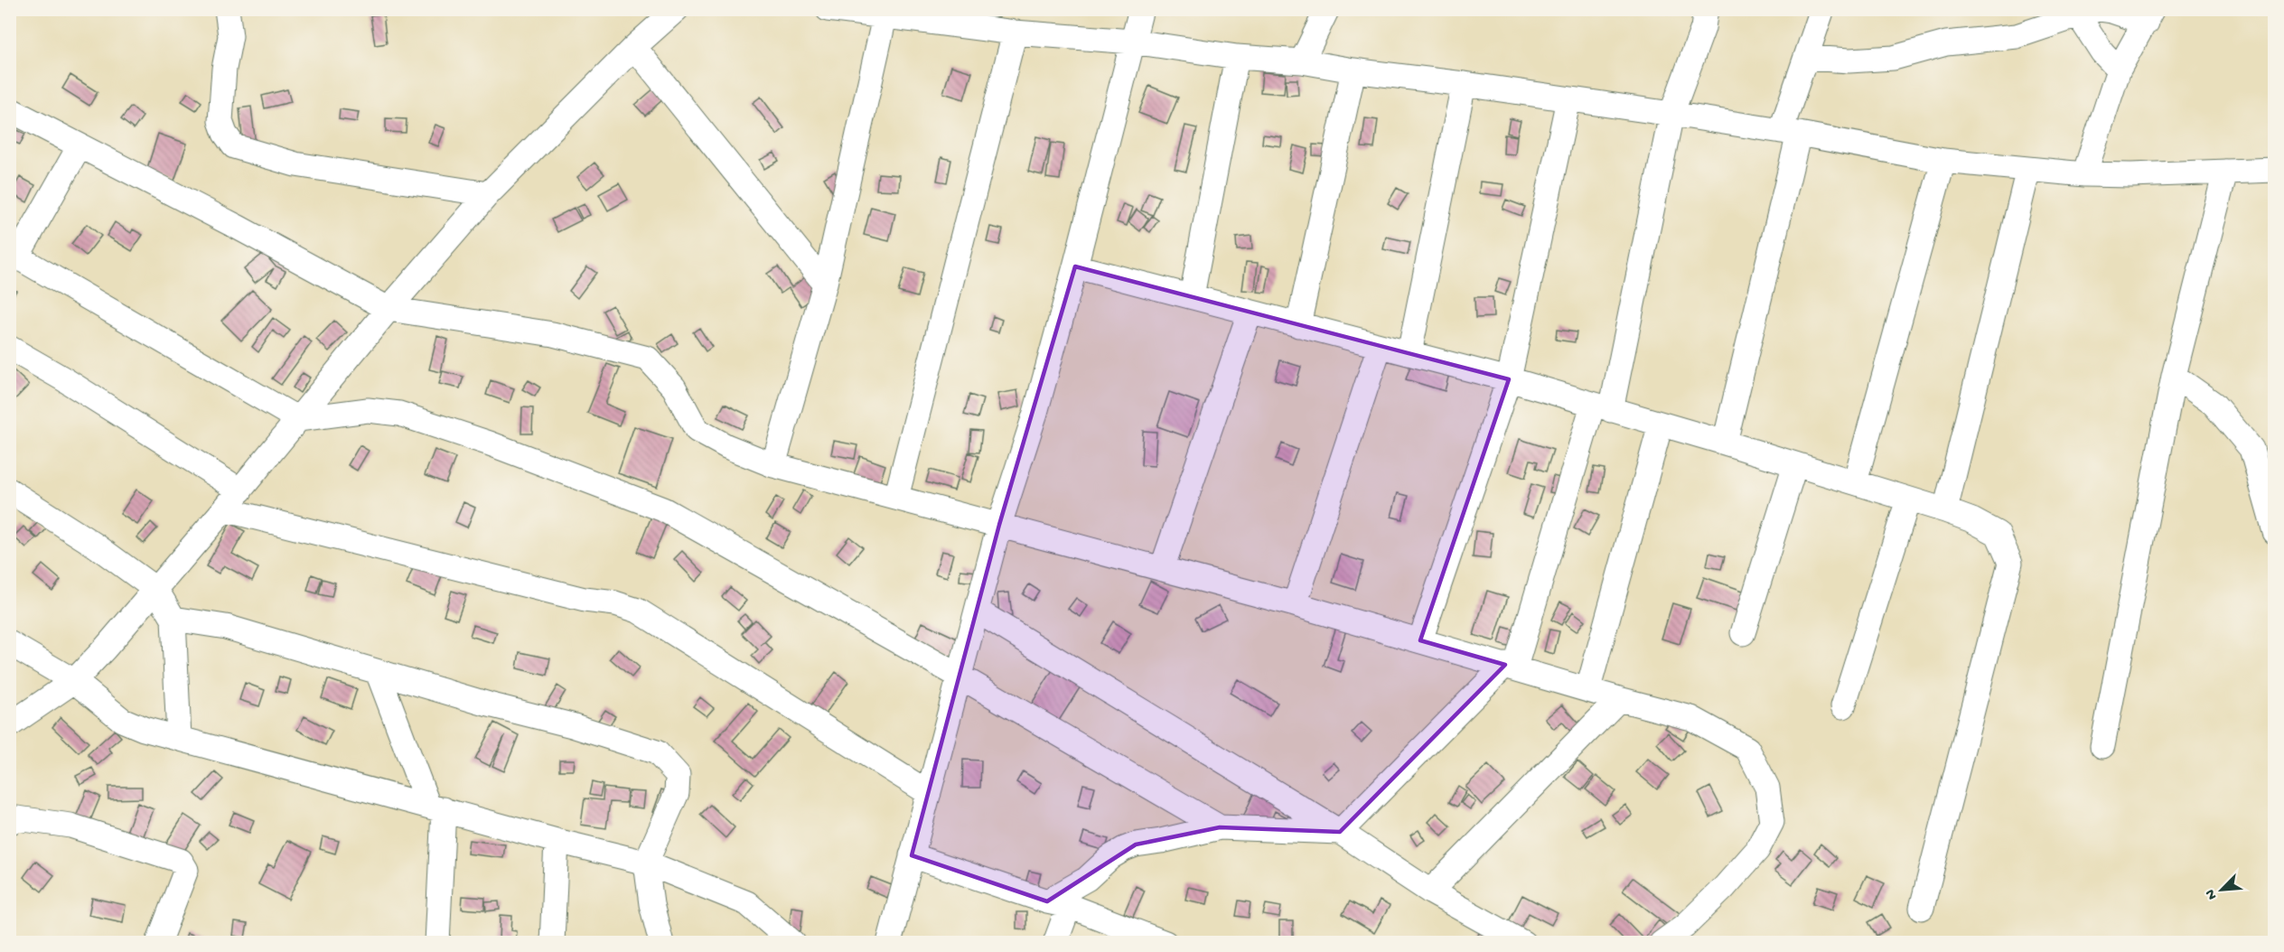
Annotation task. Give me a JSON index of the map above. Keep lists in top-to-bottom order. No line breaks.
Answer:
{"north":"bottom left"}
